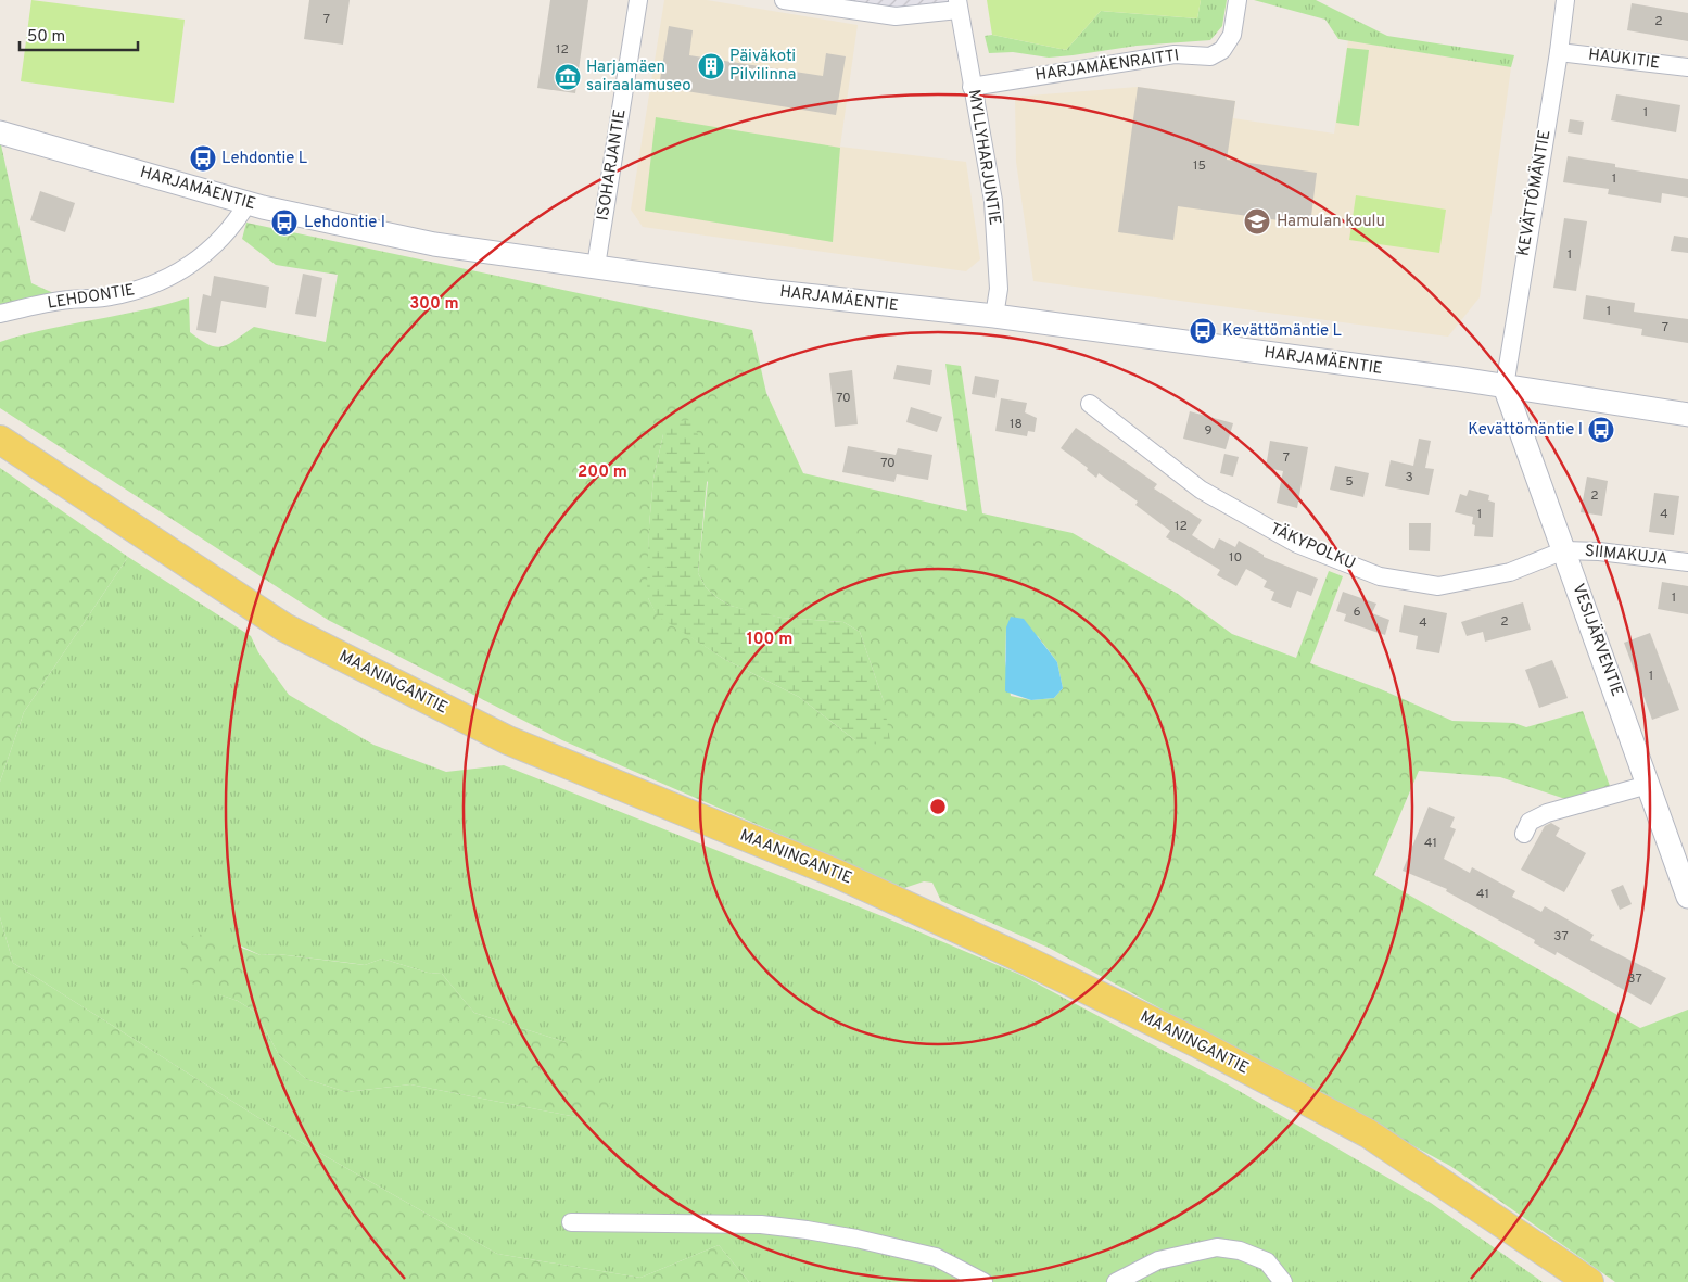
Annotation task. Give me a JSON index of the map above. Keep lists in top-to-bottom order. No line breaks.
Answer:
{"streets":{"main road":["MAANINGANTIE"],"street":["HAUKITIE","HARJAMÄENRAITTI","MYLLYHARJUNTIE","ISOHARJANTIE","HARJAMÄENTIE","KEVÄTTÖMÄNTIE","LEHDONTIE","TÄKYPOLKU","SIIMAKUJA","VESIJÄRVENTIE"]},"crossings":[["HAUKITIE","KEVÄTTÖMÄNTIE"],["HARJAMÄENRAITTI","MYLLYHARJUNTIE"],["MYLLYHARJUNTIE","HARJAMÄENTIE"],["ISOHARJANTIE","HARJAMÄENTIE"],["HARJAMÄENTIE","KEVÄTTÖMÄNTIE"],["HARJAMÄENTIE","LEHDONTIE"],["HARJAMÄENTIE","VESIJÄRVENTIE"],["KEVÄTTÖMÄNTIE","VESIJÄRVENTIE"],["TÄKYPOLKU","SIIMAKUJA"],["TÄKYPOLKU","VESIJÄRVENTIE"],["SIIMAKUJA","VESIJÄRVENTIE"]],"places":{"building":["Päiväkoti Pilvilinna"],"museum":["Harjamäen sairaalamuseo"],"bus stop":["Lehdontie L","Lehdontie I","Kevättömäntie L","Kevättömäntie I"],"school or university":["Hamulan koulu"]},"house_numbers":["7","2","12","1","15","1","1","1","7","70","18","9","7","70","3","5","2","1","4","12","10","1","6","2","4","1","41","41","37","37"],"scale_bar":"50 m","rings":["300 m","200 m","100 m"]}
